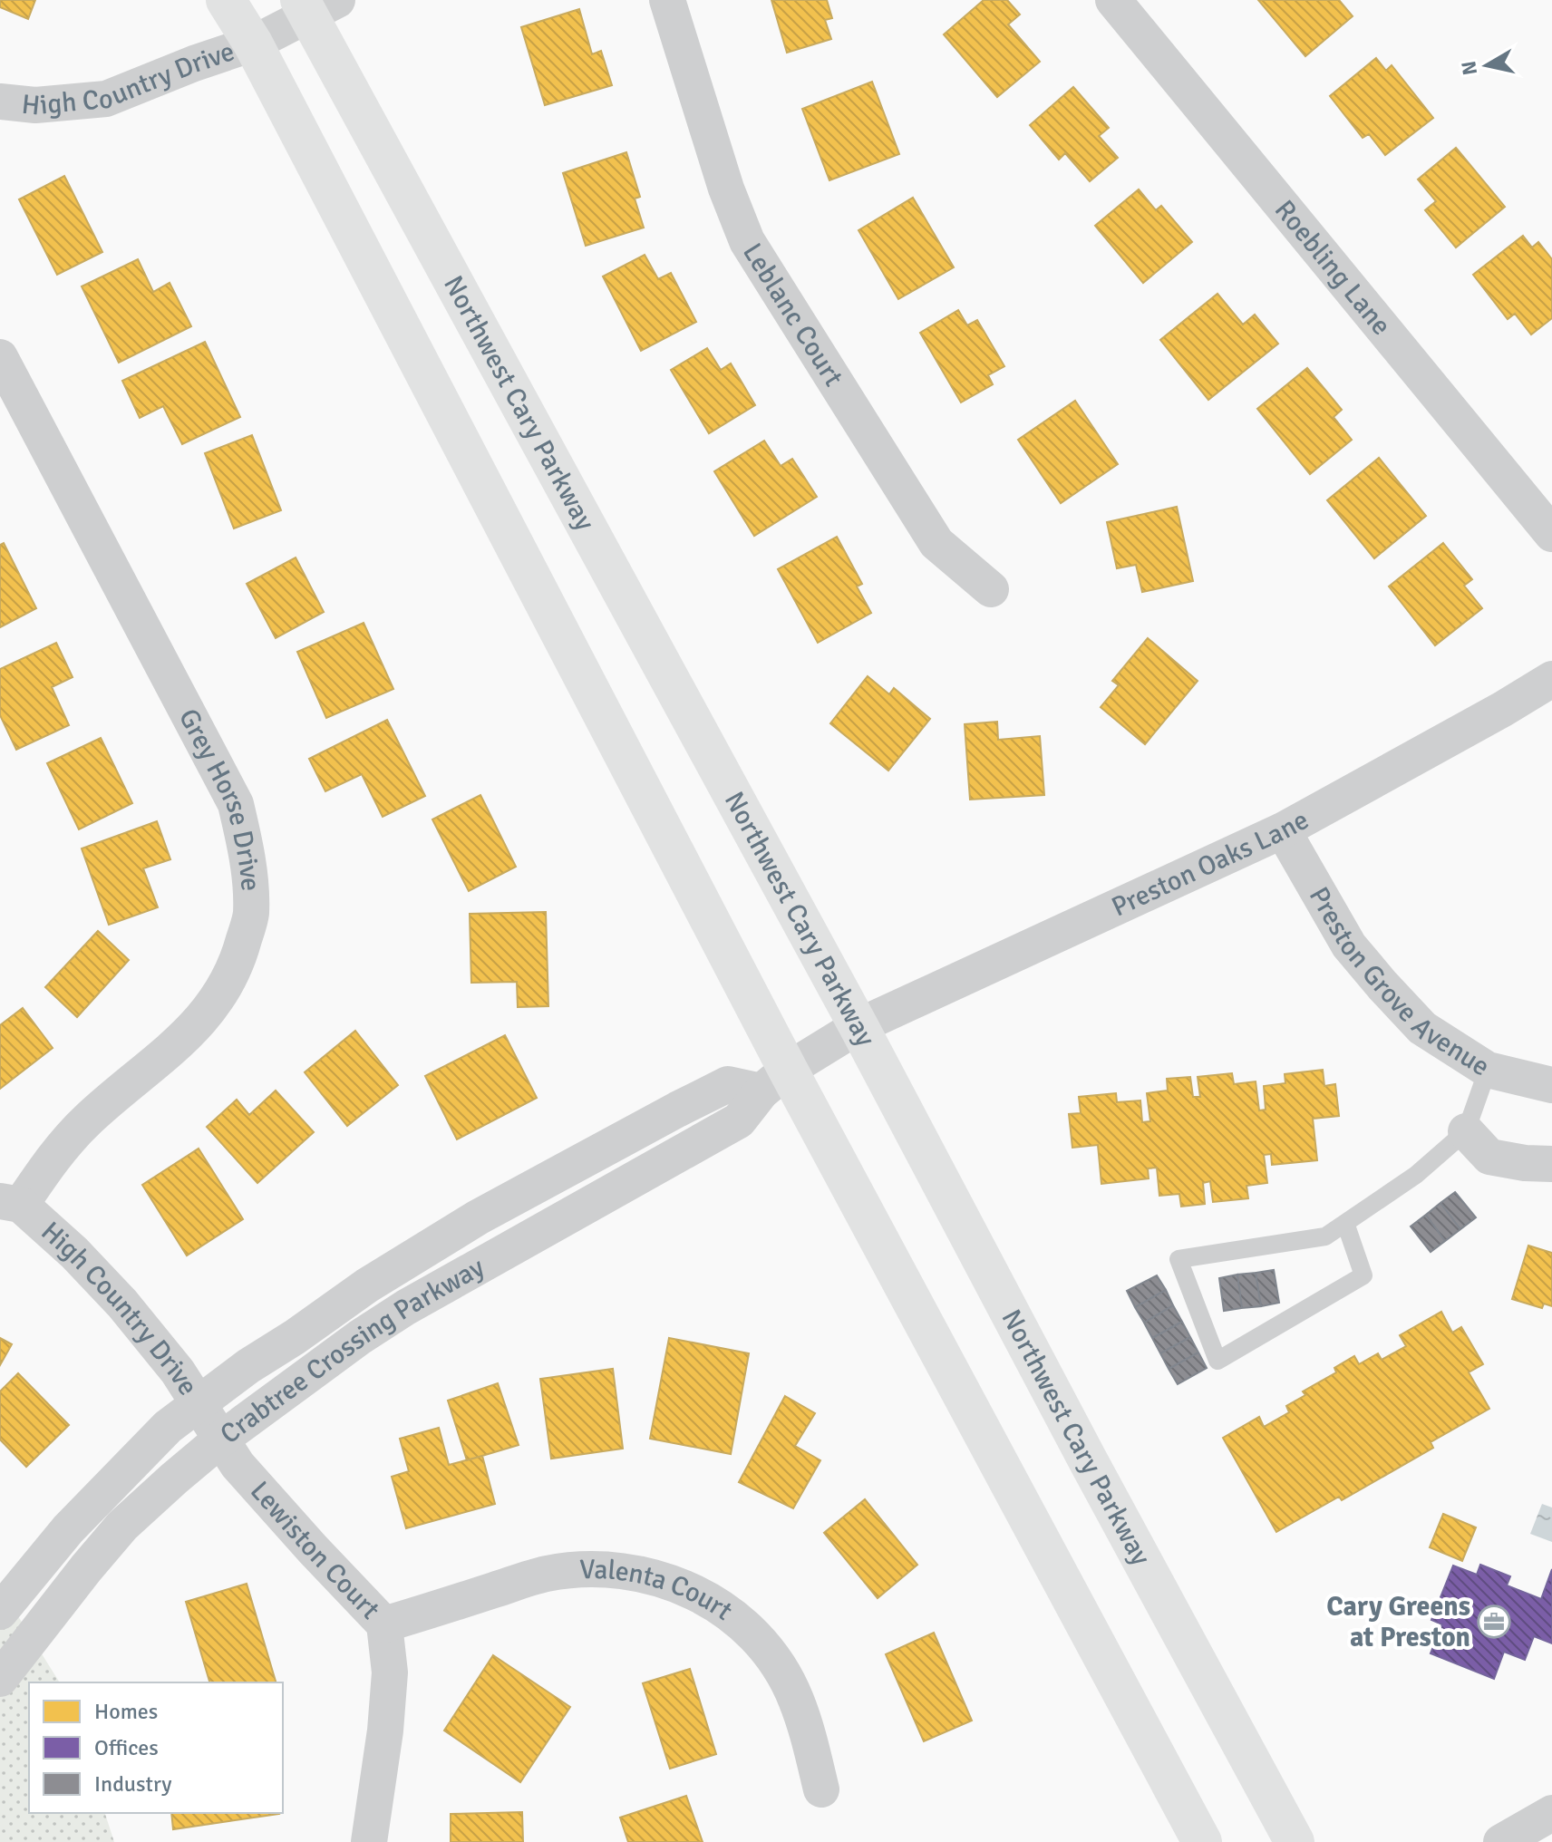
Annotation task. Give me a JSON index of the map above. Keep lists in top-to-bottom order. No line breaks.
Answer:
{"streets":{"main road":["Northwest Cary Parkway"],"street":["High Country Drive","Roebling Lane","Leblanc Court","Grey Horse Drive","Preston Oaks Lane","Preston Grove Avenue","Crabtree Crossing Parkway","Lewiston Court","Valenta Court"]},"crossings":[["High Country Drive","Grey Horse Drive"],["High Country Drive","Crabtree Crossing Parkway"],["High Country Drive","Lewiston Court"],["Northwest Cary Parkway","Preston Oaks Lane"],["Northwest Cary Parkway","Crabtree Crossing Parkway"],["Preston Oaks Lane","Preston Grove Avenue"],["Preston Oaks Lane","Crabtree Crossing Parkway"],["Crabtree Crossing Parkway","Lewiston Court"],["Lewiston Court","Valenta Court"]],"places":{"office":["Cary Greens at Preston"]},"legend":["Homes","Offices","Industry"],"north":"left"}
